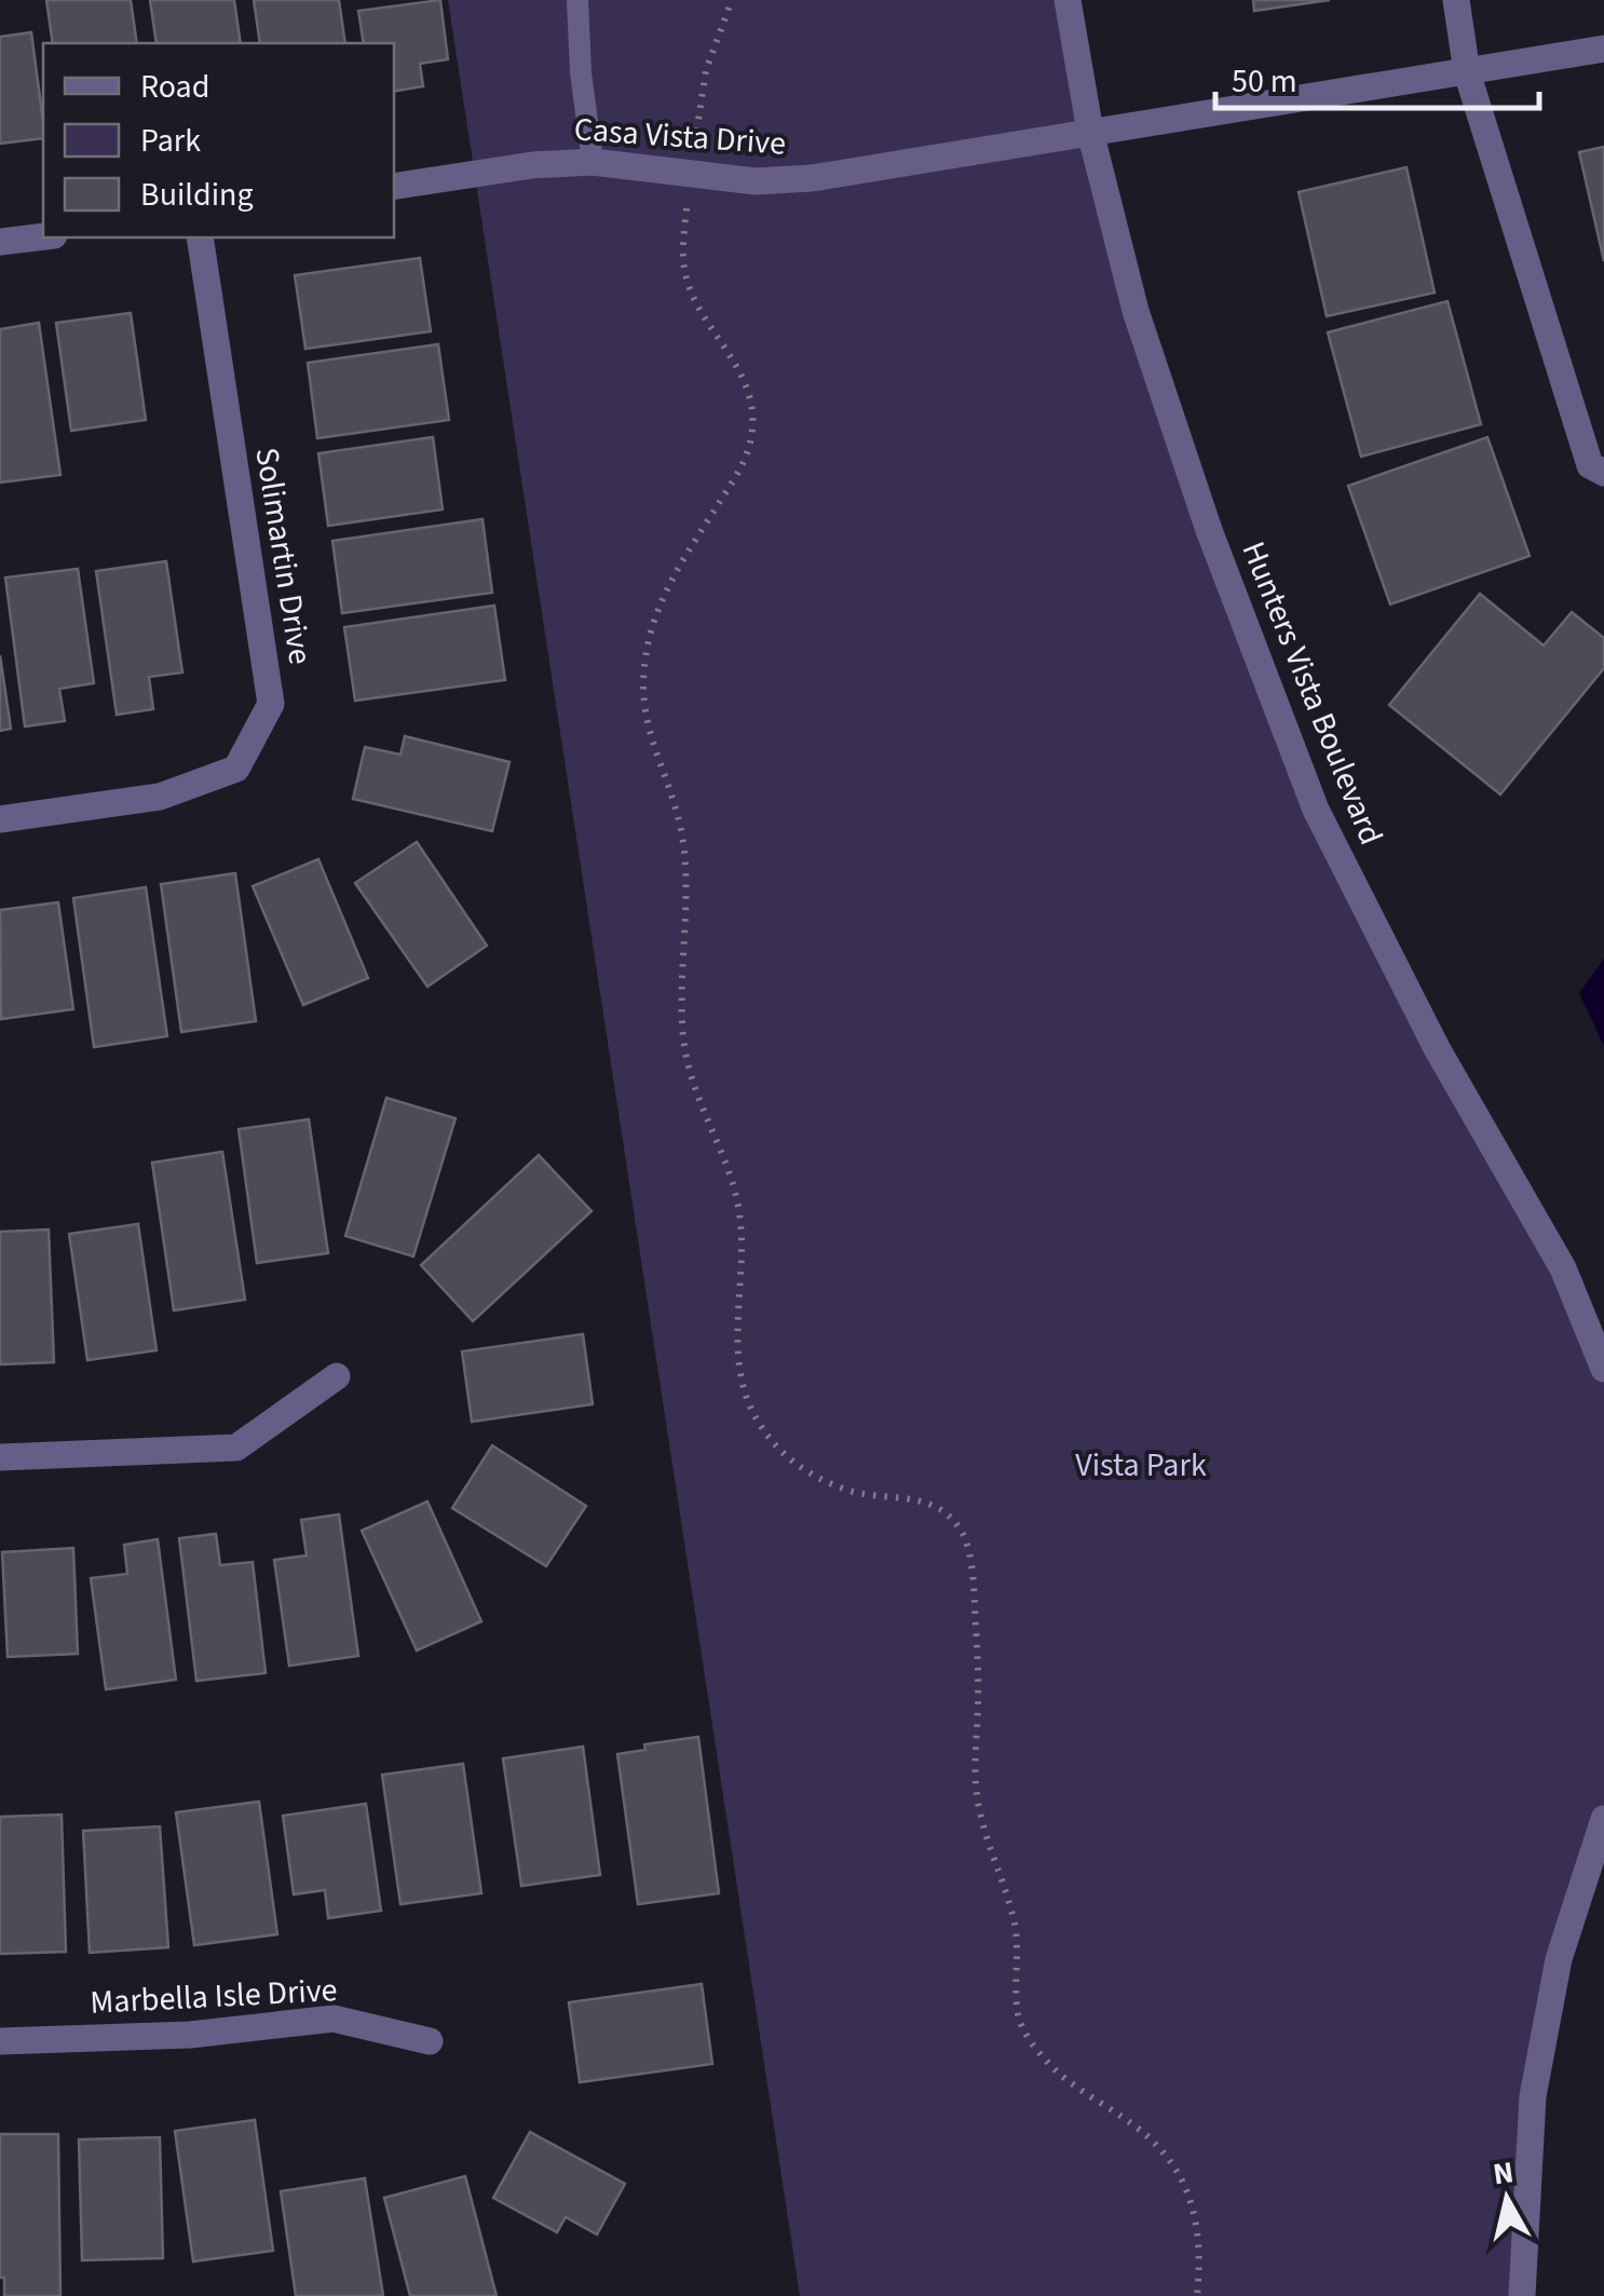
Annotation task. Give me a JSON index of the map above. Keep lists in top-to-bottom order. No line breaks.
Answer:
{"streets":{"street":["Casa Vista Drive","Solimartin Drive","Hunters Vista Boulevard","Marbella Isle Drive"]},"crossings":[["Casa Vista Drive","Hunters Vista Boulevard"]],"parks":["Vista Park"],"legend":["Road","Park","Building"],"scale_bar":"50 m","north":"top"}
